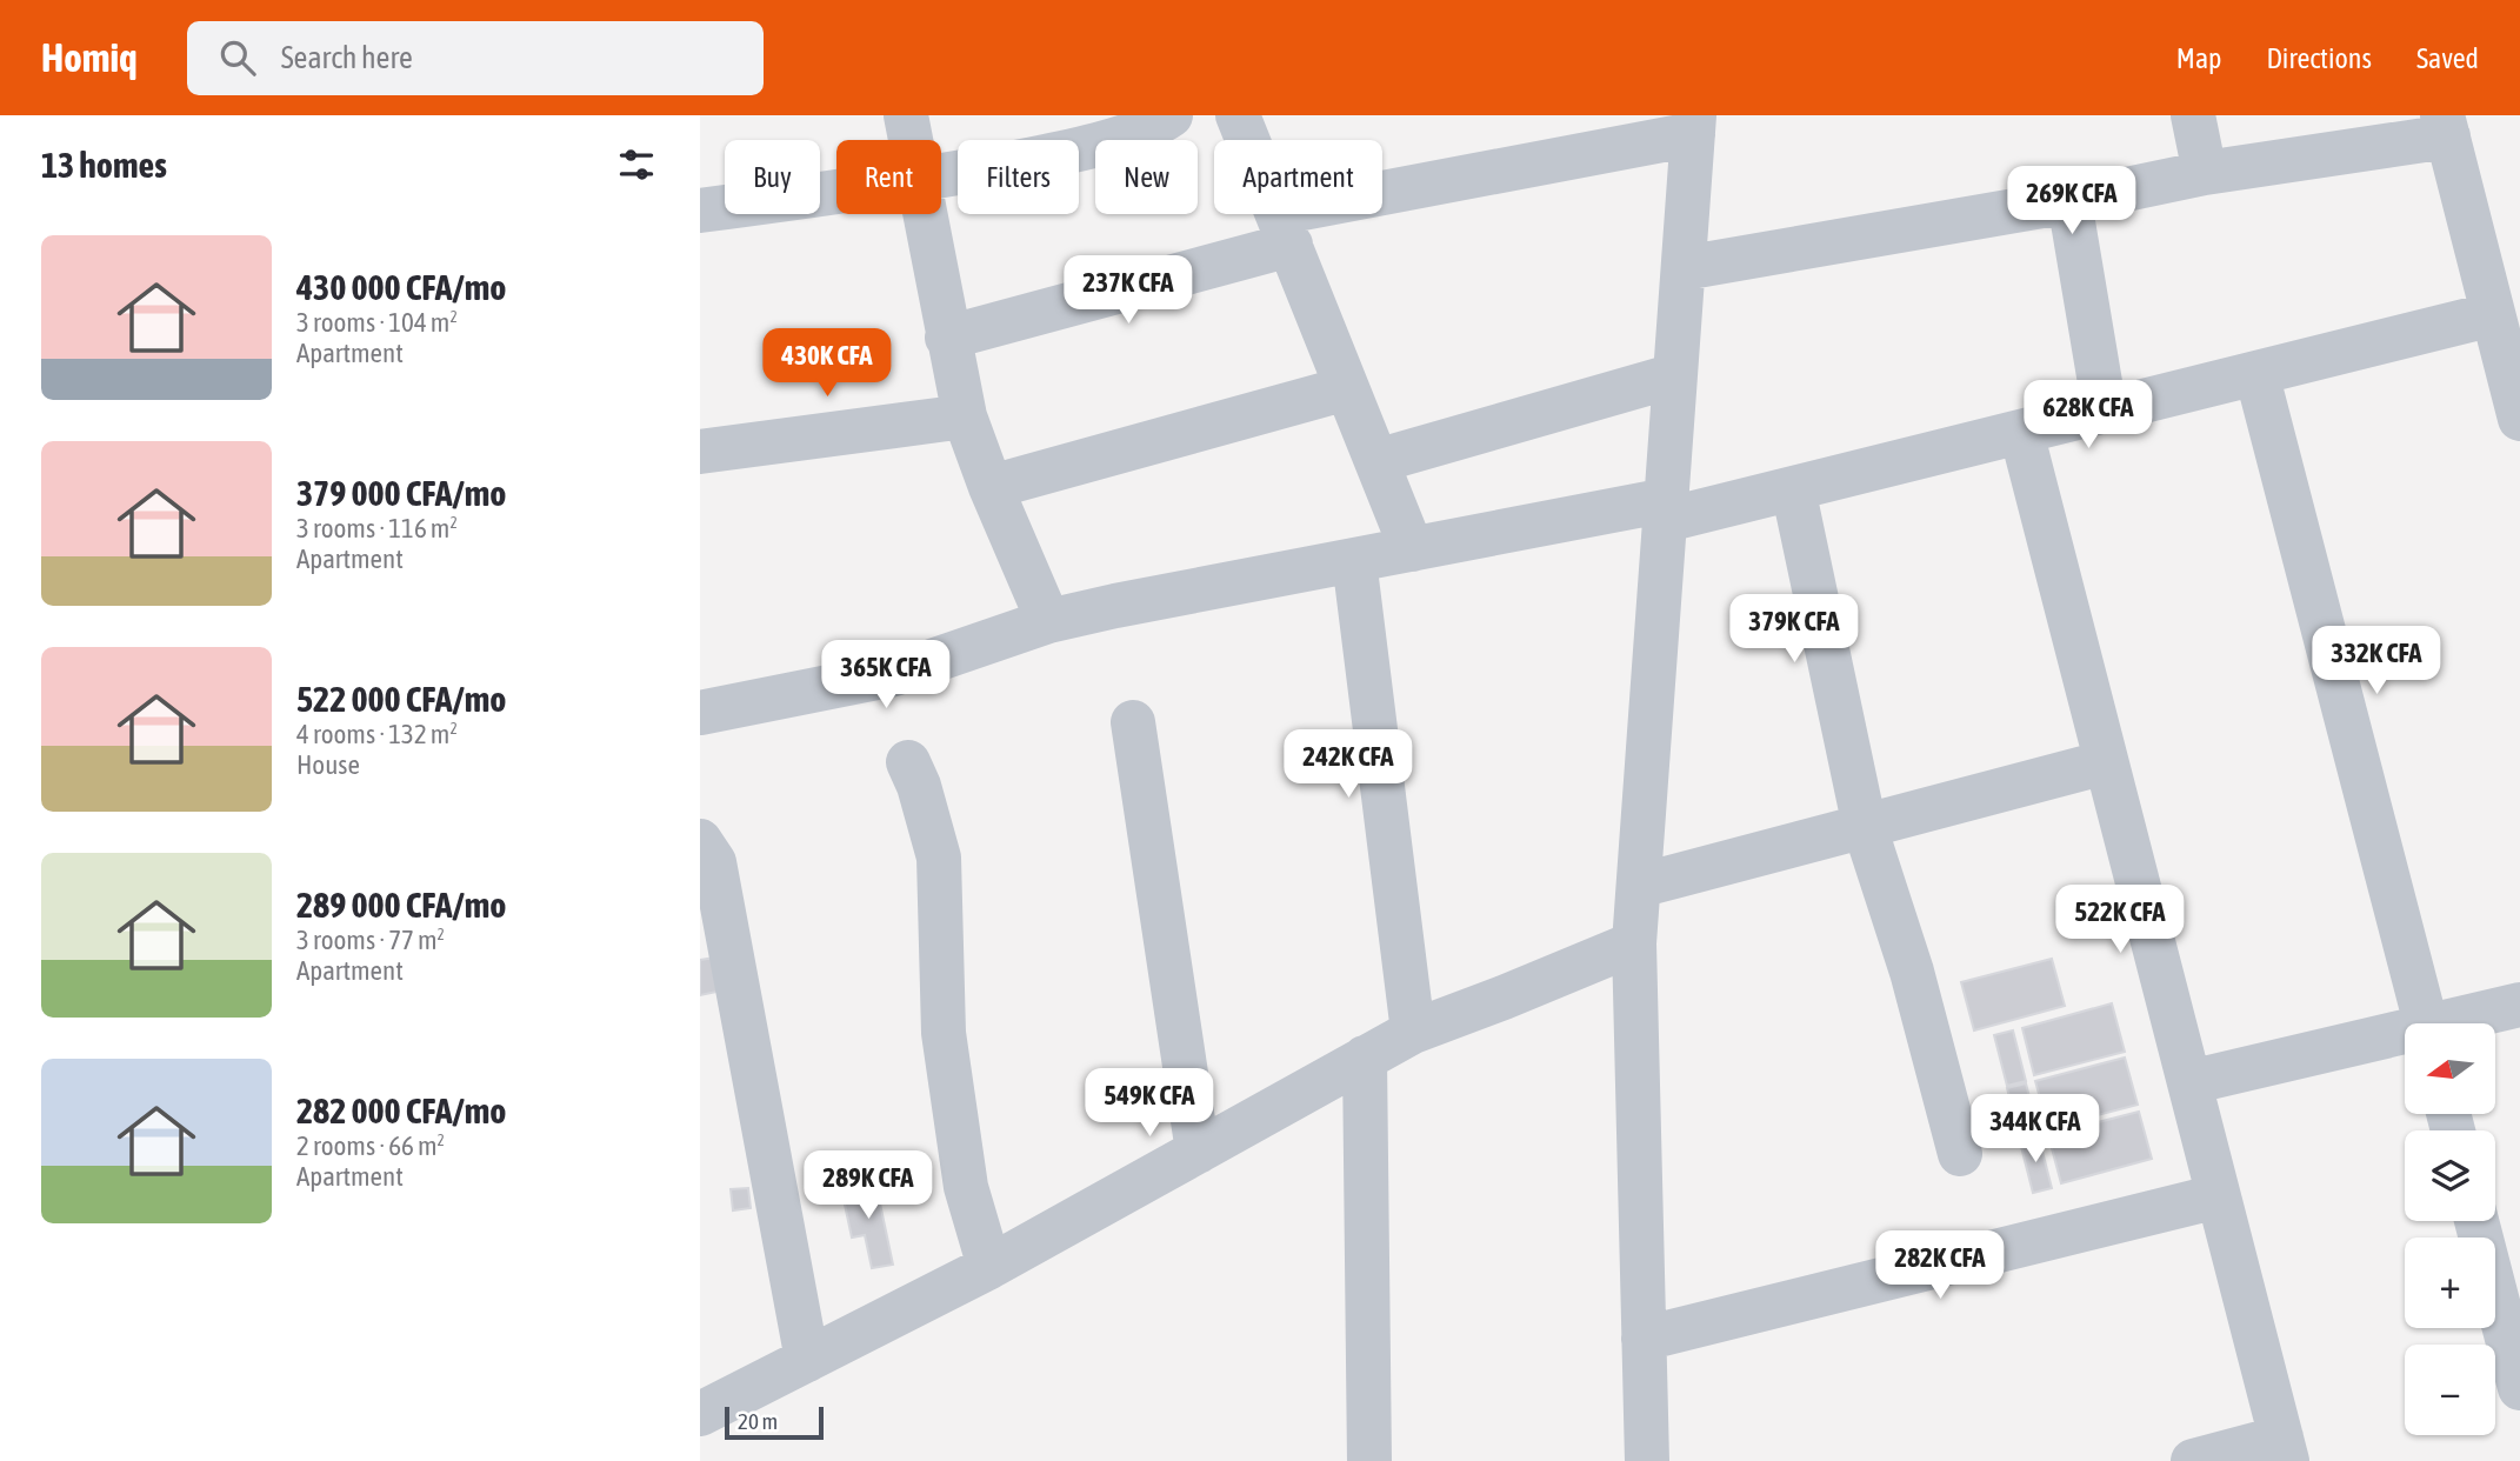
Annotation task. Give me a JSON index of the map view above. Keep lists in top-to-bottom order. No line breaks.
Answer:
{"scale_bar":"20 m","north":"left","page":{"header":"Homiq","search":"Search here","nav":["Map","Directions","Saved"],"heading":"13 homes","chip":["Buy","Rent","Filters","New","Apartment"],"price":["269K CFA","237K CFA","430K CFA","628K CFA","379K CFA","332K CFA","365K CFA","242K CFA","522K CFA","549K CFA","344K CFA","289K CFA","282K CFA"],"list":[{"name":"430 000 CFA/mo","note":"3 rooms · 104 m² · Apartment"},{"name":"379 000 CFA/mo","note":"3 rooms · 116 m² · Apartment"},{"name":"522 000 CFA/mo","note":"4 rooms · 132 m² · House"},{"name":"289 000 CFA/mo","note":"3 rooms · 77 m² · Apartment"},{"name":"282 000 CFA/mo","note":"2 rooms · 66 m² · Apartment"}],"map_buttons":["+","−"],"scale":"20 m"}}
